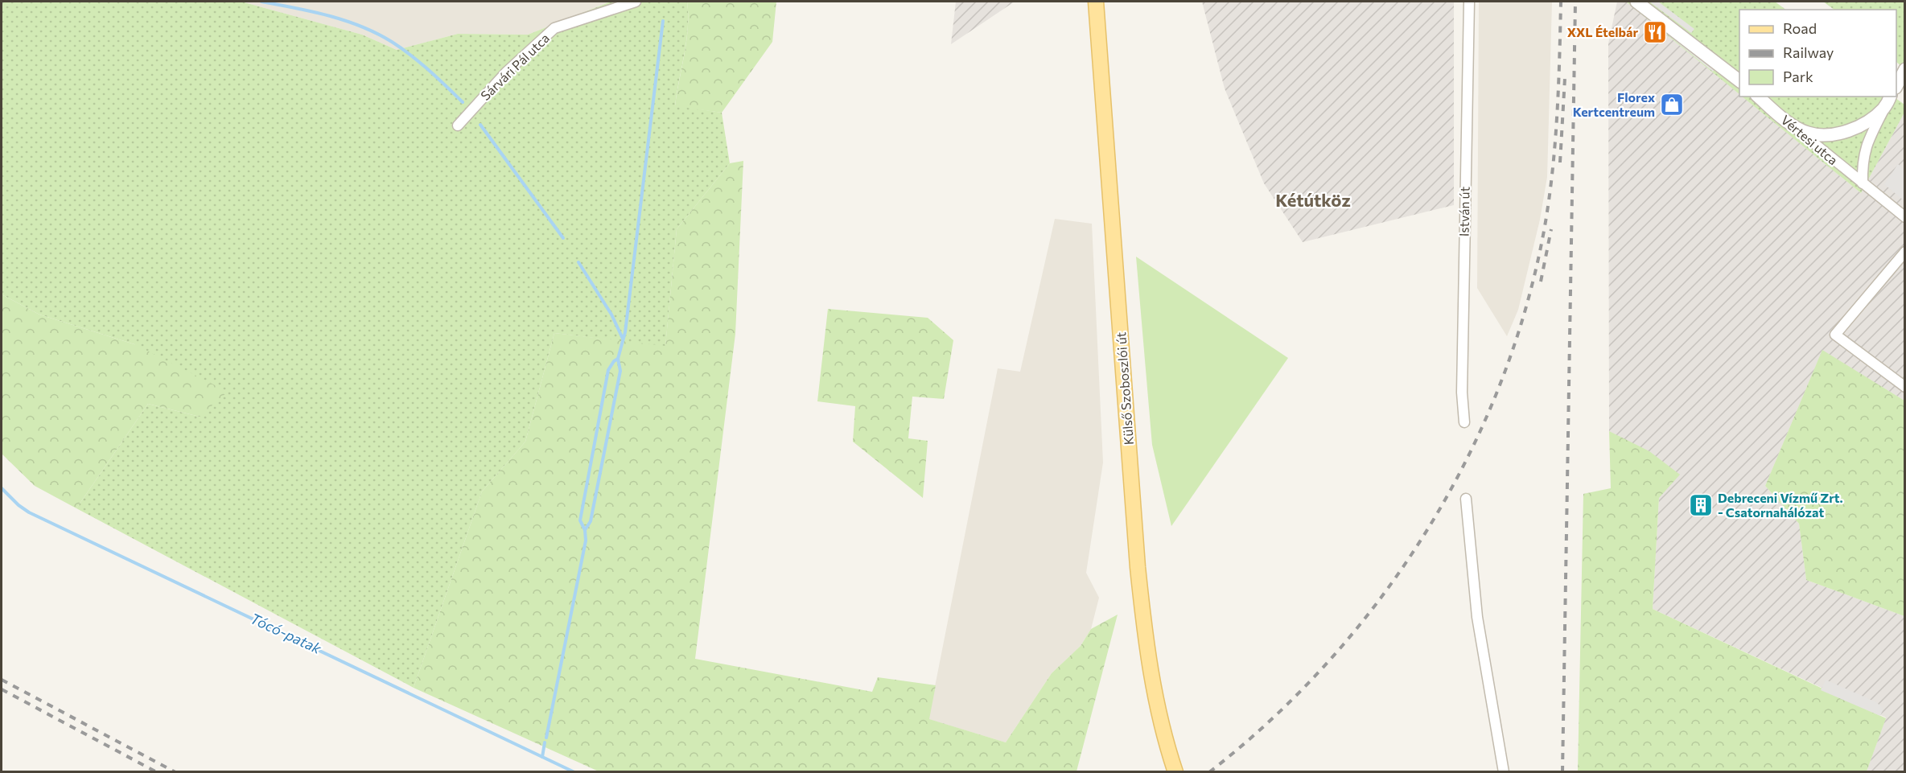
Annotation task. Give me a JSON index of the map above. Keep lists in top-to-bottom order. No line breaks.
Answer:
{"streets":{"main road":["Külső Szoboszlói út"],"street":["Sárvári Pál utca","Vértesi utca","István út"]},"districts":["Kétútköz"],"water":["Tócó-patak"],"places":{"restaurant":["XXL Ételbár"],"shop":["Florex Kertcentreum"],"building":["Debreceni Vízmű Zrt. - Csatornahálózat"]},"legend":["Road","Railway","Park"]}
